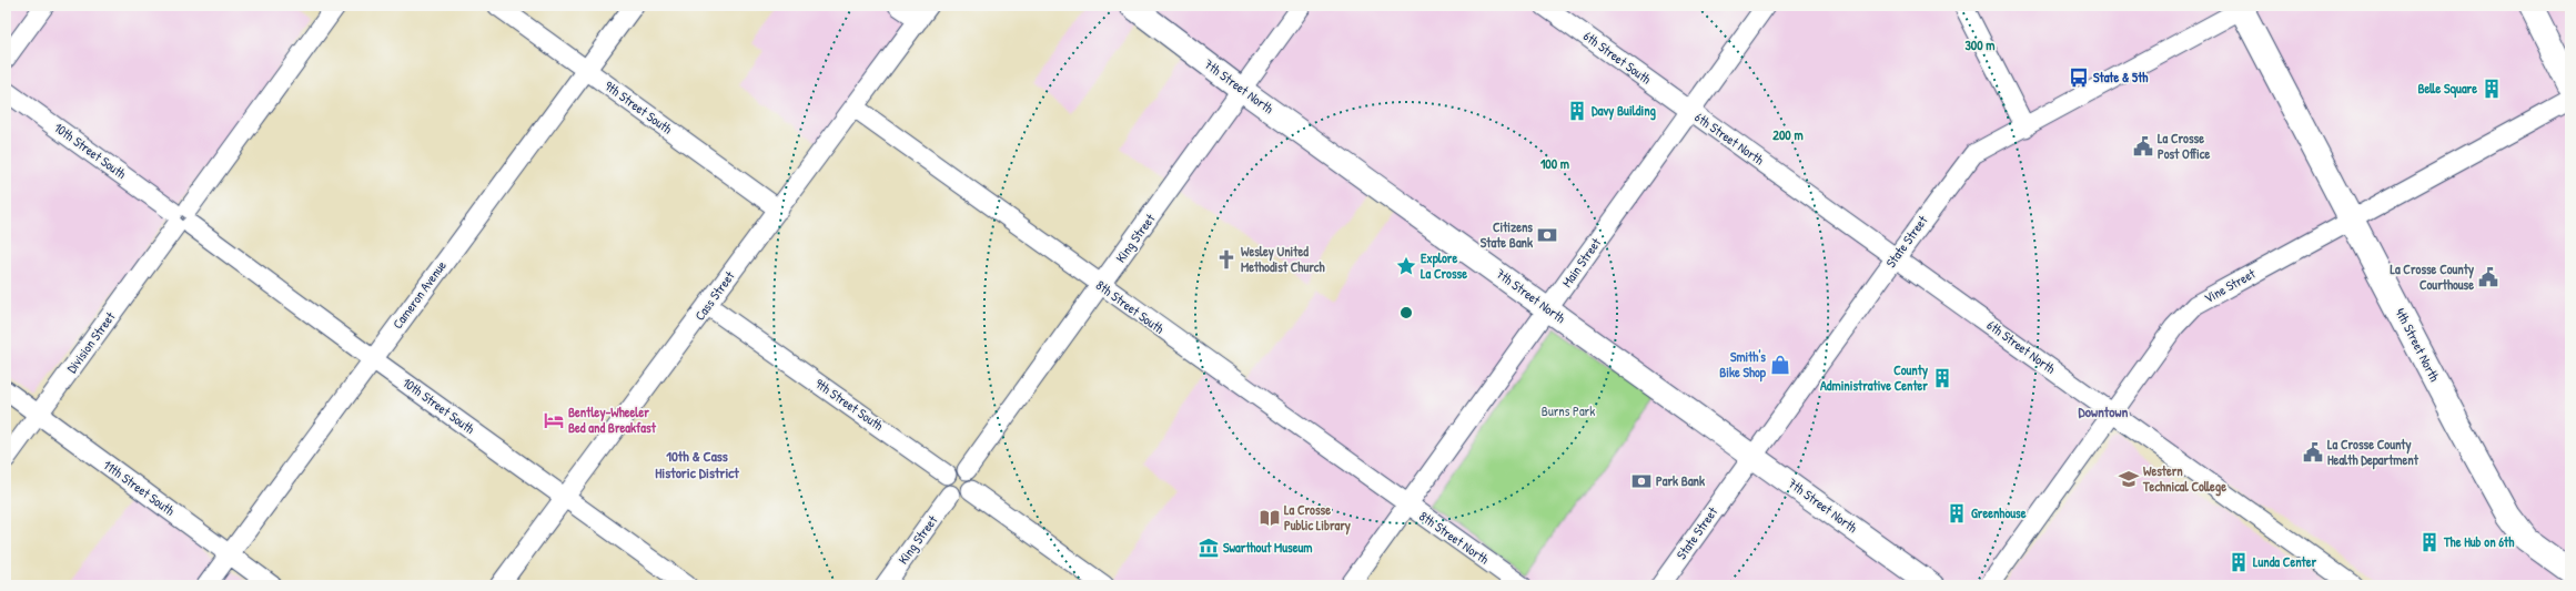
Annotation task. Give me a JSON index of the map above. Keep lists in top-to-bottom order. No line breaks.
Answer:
{"streets":{"highway":["4th Street North"],"main road":["7th Street North"],"street":["6th Street South","9th Street South","6th Street North","10th Street South","King Street","State Street","Main Street","Vine Street","Cameron Avenue","Cass Street","8th Street South","Division Street","11th Street South","8th Street North"]},"crossings":[["6th Street South","6th Street North"],["6th Street South","Main Street"],["7th Street North","King Street"],["7th Street North","State Street"],["7th Street North","Main Street"],["9th Street South","King Street"],["9th Street South","Cameron Avenue"],["9th Street South","Cass Street"],["6th Street North","State Street"],["6th Street North","Main Street"],["6th Street North","Vine Street"],["10th Street South","Cameron Avenue"],["10th Street South","Cass Street"],["10th Street South","Division Street"],["King Street","8th Street South"],["State Street","4th Street North"],["Main Street","8th Street South"],["Main Street","8th Street North"],["Vine Street","4th Street North"],["Cameron Avenue","11th Street South"],["Cass Street","8th Street South"],["8th Street South","8th Street North"],["Division Street","11th Street South"]],"districts":["Downtown","10th & Cass Historic District"],"parks":["Burns Park"],"places":{"bus stop":["State & 5th"],"building":["Belle Square","Davy Building","County Administrative Center","Greenhouse","The Hub on 6th","Lunda Center"],"public building":["La Crosse Post Office","La Crosse County Courthouse","La Crosse County Health Department"],"bank":["Citizens State Bank","Park Bank"],"church":["Wesley United Methodist Church"],"place":["Explore La Crosse"],"shop":["Smith's Bike Shop"],"hotel":["Bentley-Wheeler Bed and Breakfast"],"school or university":["Western Technical College"],"library":["La Crosse Public Library"],"museum":["Swarthout Museum"]},"rings":["300 m","200 m","100 m"]}
